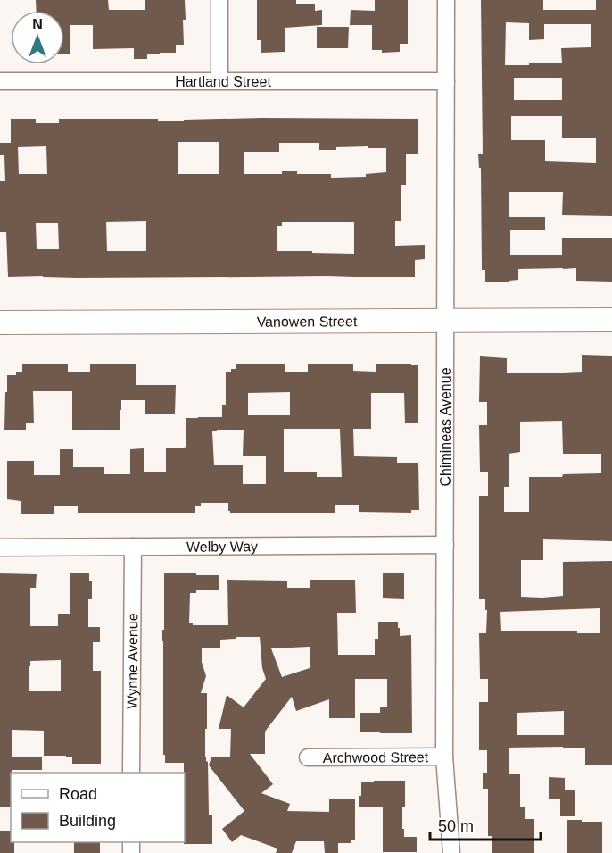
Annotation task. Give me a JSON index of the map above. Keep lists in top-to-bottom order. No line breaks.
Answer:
{"streets":{"main road":["Vanowen Street"],"street":["Hartland Street","Chimineas Avenue","Welby Way","Wynne Avenue","Archwood Street"]},"crossings":[["Hartland Street","Chimineas Avenue"],["Vanowen Street","Chimineas Avenue"],["Chimineas Avenue","Welby Way"],["Chimineas Avenue","Archwood Street"],["Welby Way","Wynne Avenue"]],"legend":["Road","Building"],"scale_bar":"50 m","north":"top"}
